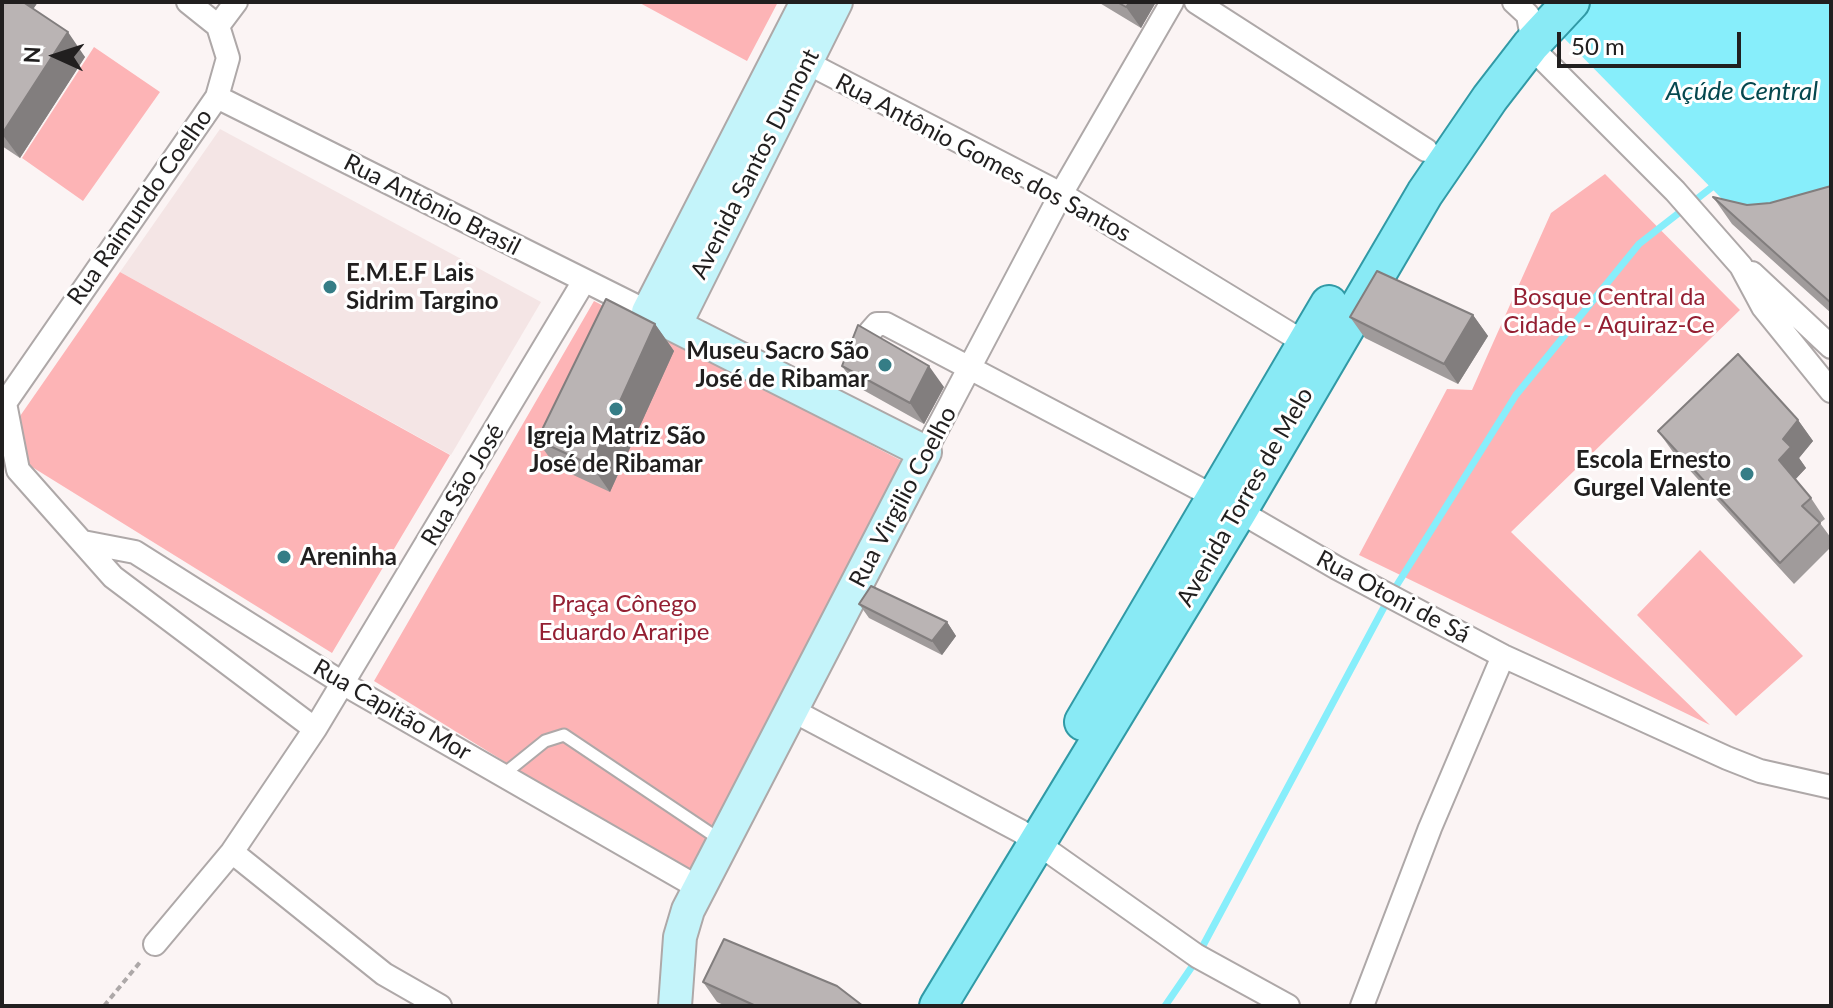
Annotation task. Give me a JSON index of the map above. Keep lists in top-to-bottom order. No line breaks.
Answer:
{"streets":{"main road":["Avenida Torres de Melo"],"street":["Rua Antônio Gomes dos Santos","Avenida Santos Dumont","Rua Antônio Brasil","Rua Raimundo Coelho","Rua São José","Rua Virgilio Coelho","Rua Otoni de Sá","Rua Capitão Mor"]},"crossings":[["Rua Antônio Gomes dos Santos","Avenida Santos Dumont"],["Rua Antônio Gomes dos Santos","Rua Virgilio Coelho"],["Rua Antônio Gomes dos Santos","Avenida Torres de Melo"],["Avenida Santos Dumont","Rua Antônio Brasil"],["Rua Antônio Brasil","Rua Raimundo Coelho"],["Rua Antônio Brasil","Rua São José"],["Rua São José","Rua Capitão Mor"],["Rua Virgilio Coelho","Rua Otoni de Sá"],["Rua Virgilio Coelho","Rua Capitão Mor"],["Avenida Torres de Melo","Rua Otoni de Sá"]],"water":["Açúde Central"],"parks":["Bosque Central da Cidade - Aquiraz-Ce","Praça Cônego Eduardo Araripe"],"places":["E.M.E.F Lais Sidrim Targino","Museu Sacro São José de Ribamar","Igreja Matriz São José de Ribamar","Escola Ernesto Gurgel Valente","Areninha"],"scale_bar":"50 m","north":"left"}
